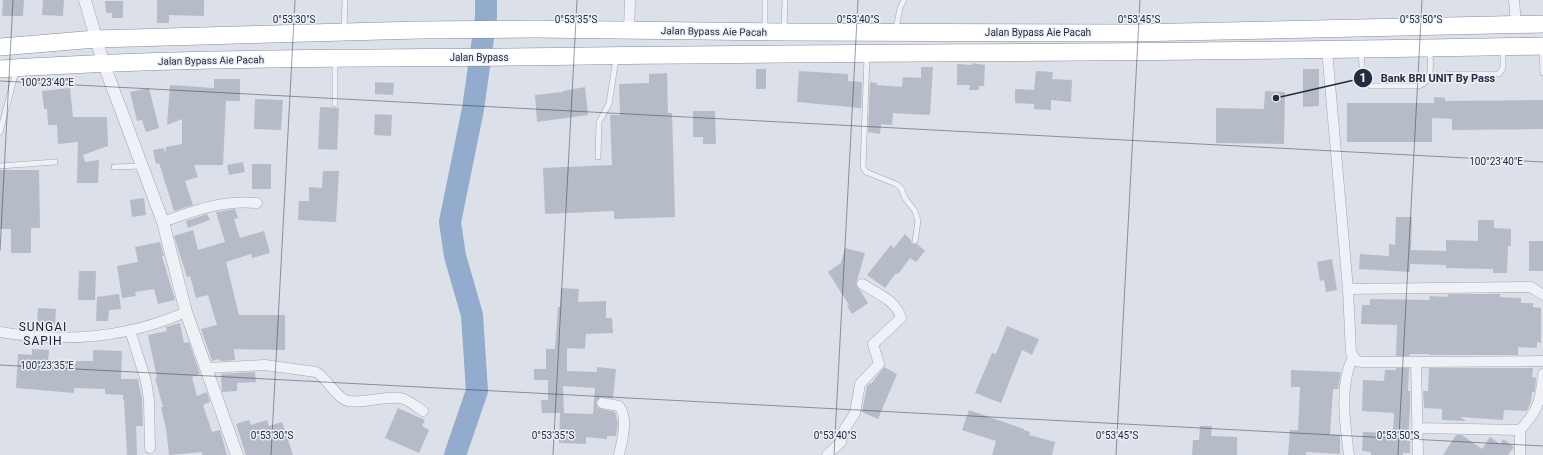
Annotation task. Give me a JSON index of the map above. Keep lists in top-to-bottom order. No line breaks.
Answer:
{"streets":{"highway":["Jalan Bypass Aie Pacah","Jalan Bypass"]},"crossings":[["Jalan Bypass Aie Pacah","Jalan Bypass"]],"districts":["SUNGAI SAPIH"],"places":["Bank BRI UNIT By Pass"],"coordinates":["0°53'30\"S","0°53'35\"S","0°53'40\"S","0°53'45\"S","0°53'50\"S","100°23'40\"E","100°23'35\"E"]}
